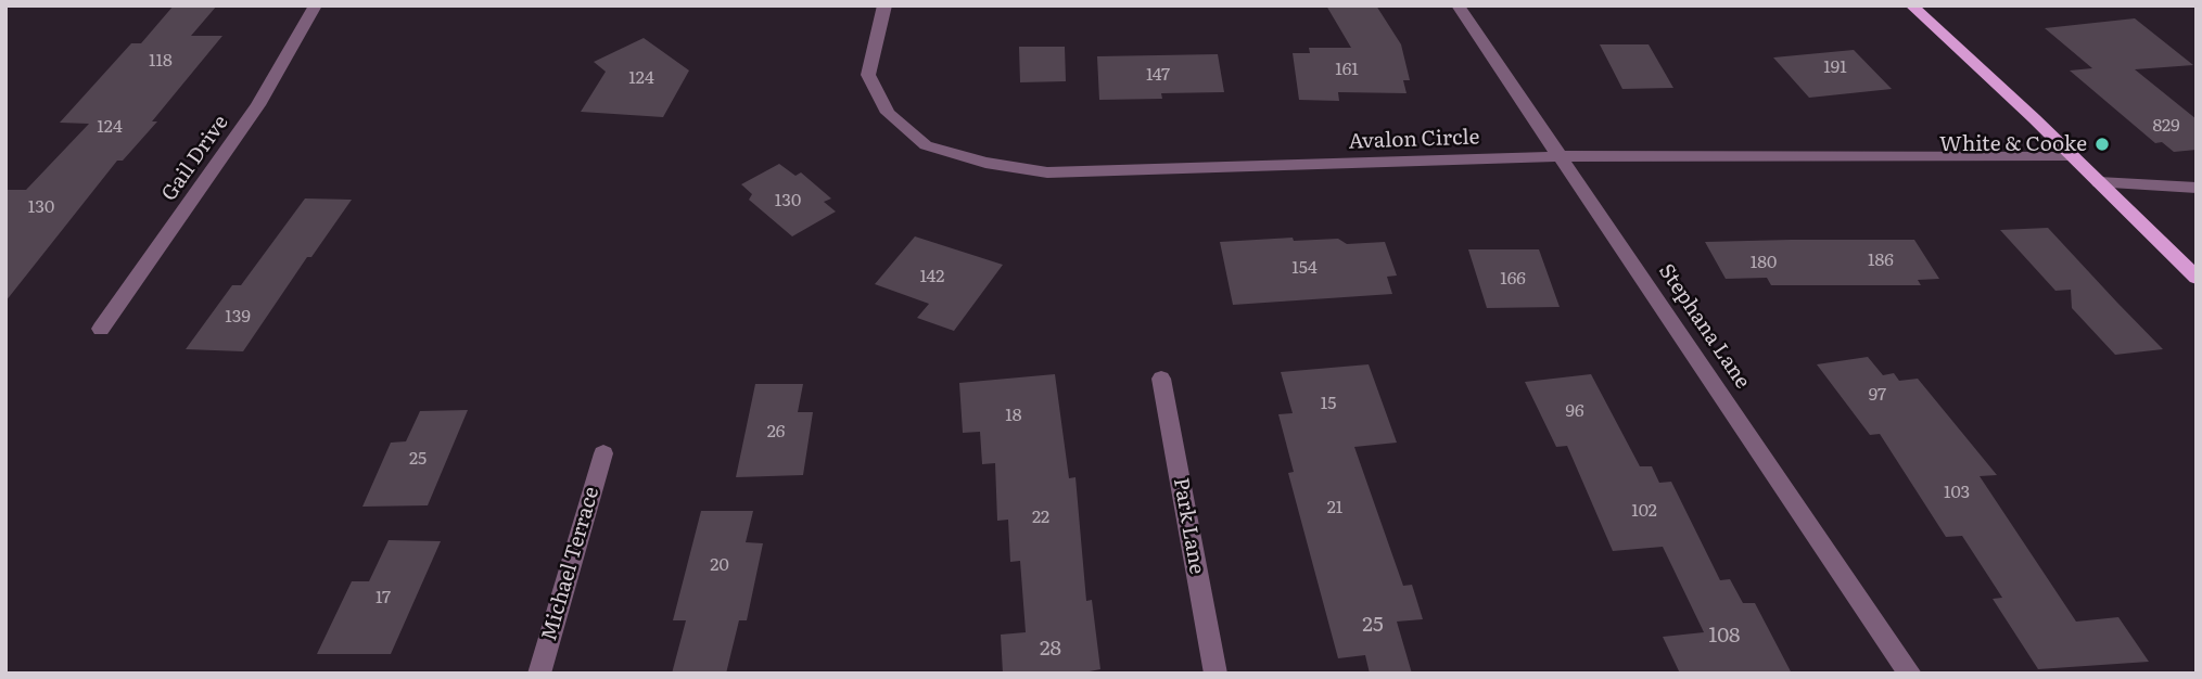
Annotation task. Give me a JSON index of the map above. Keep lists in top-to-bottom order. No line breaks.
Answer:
{"streets":{"street":["Avalon Circle","Gail Drive","Stephana Lane","Park Lane","Michael Terrace"]},"crossings":[["Avalon Circle","Stephana Lane"]],"places":["White & Cooke"],"house_numbers":["118","191","161","147","124","829","124","130","130","186","180","154","142","166","139","97","15","96","18","26","25","103","21","102","22","20","17","25","108","28"]}
